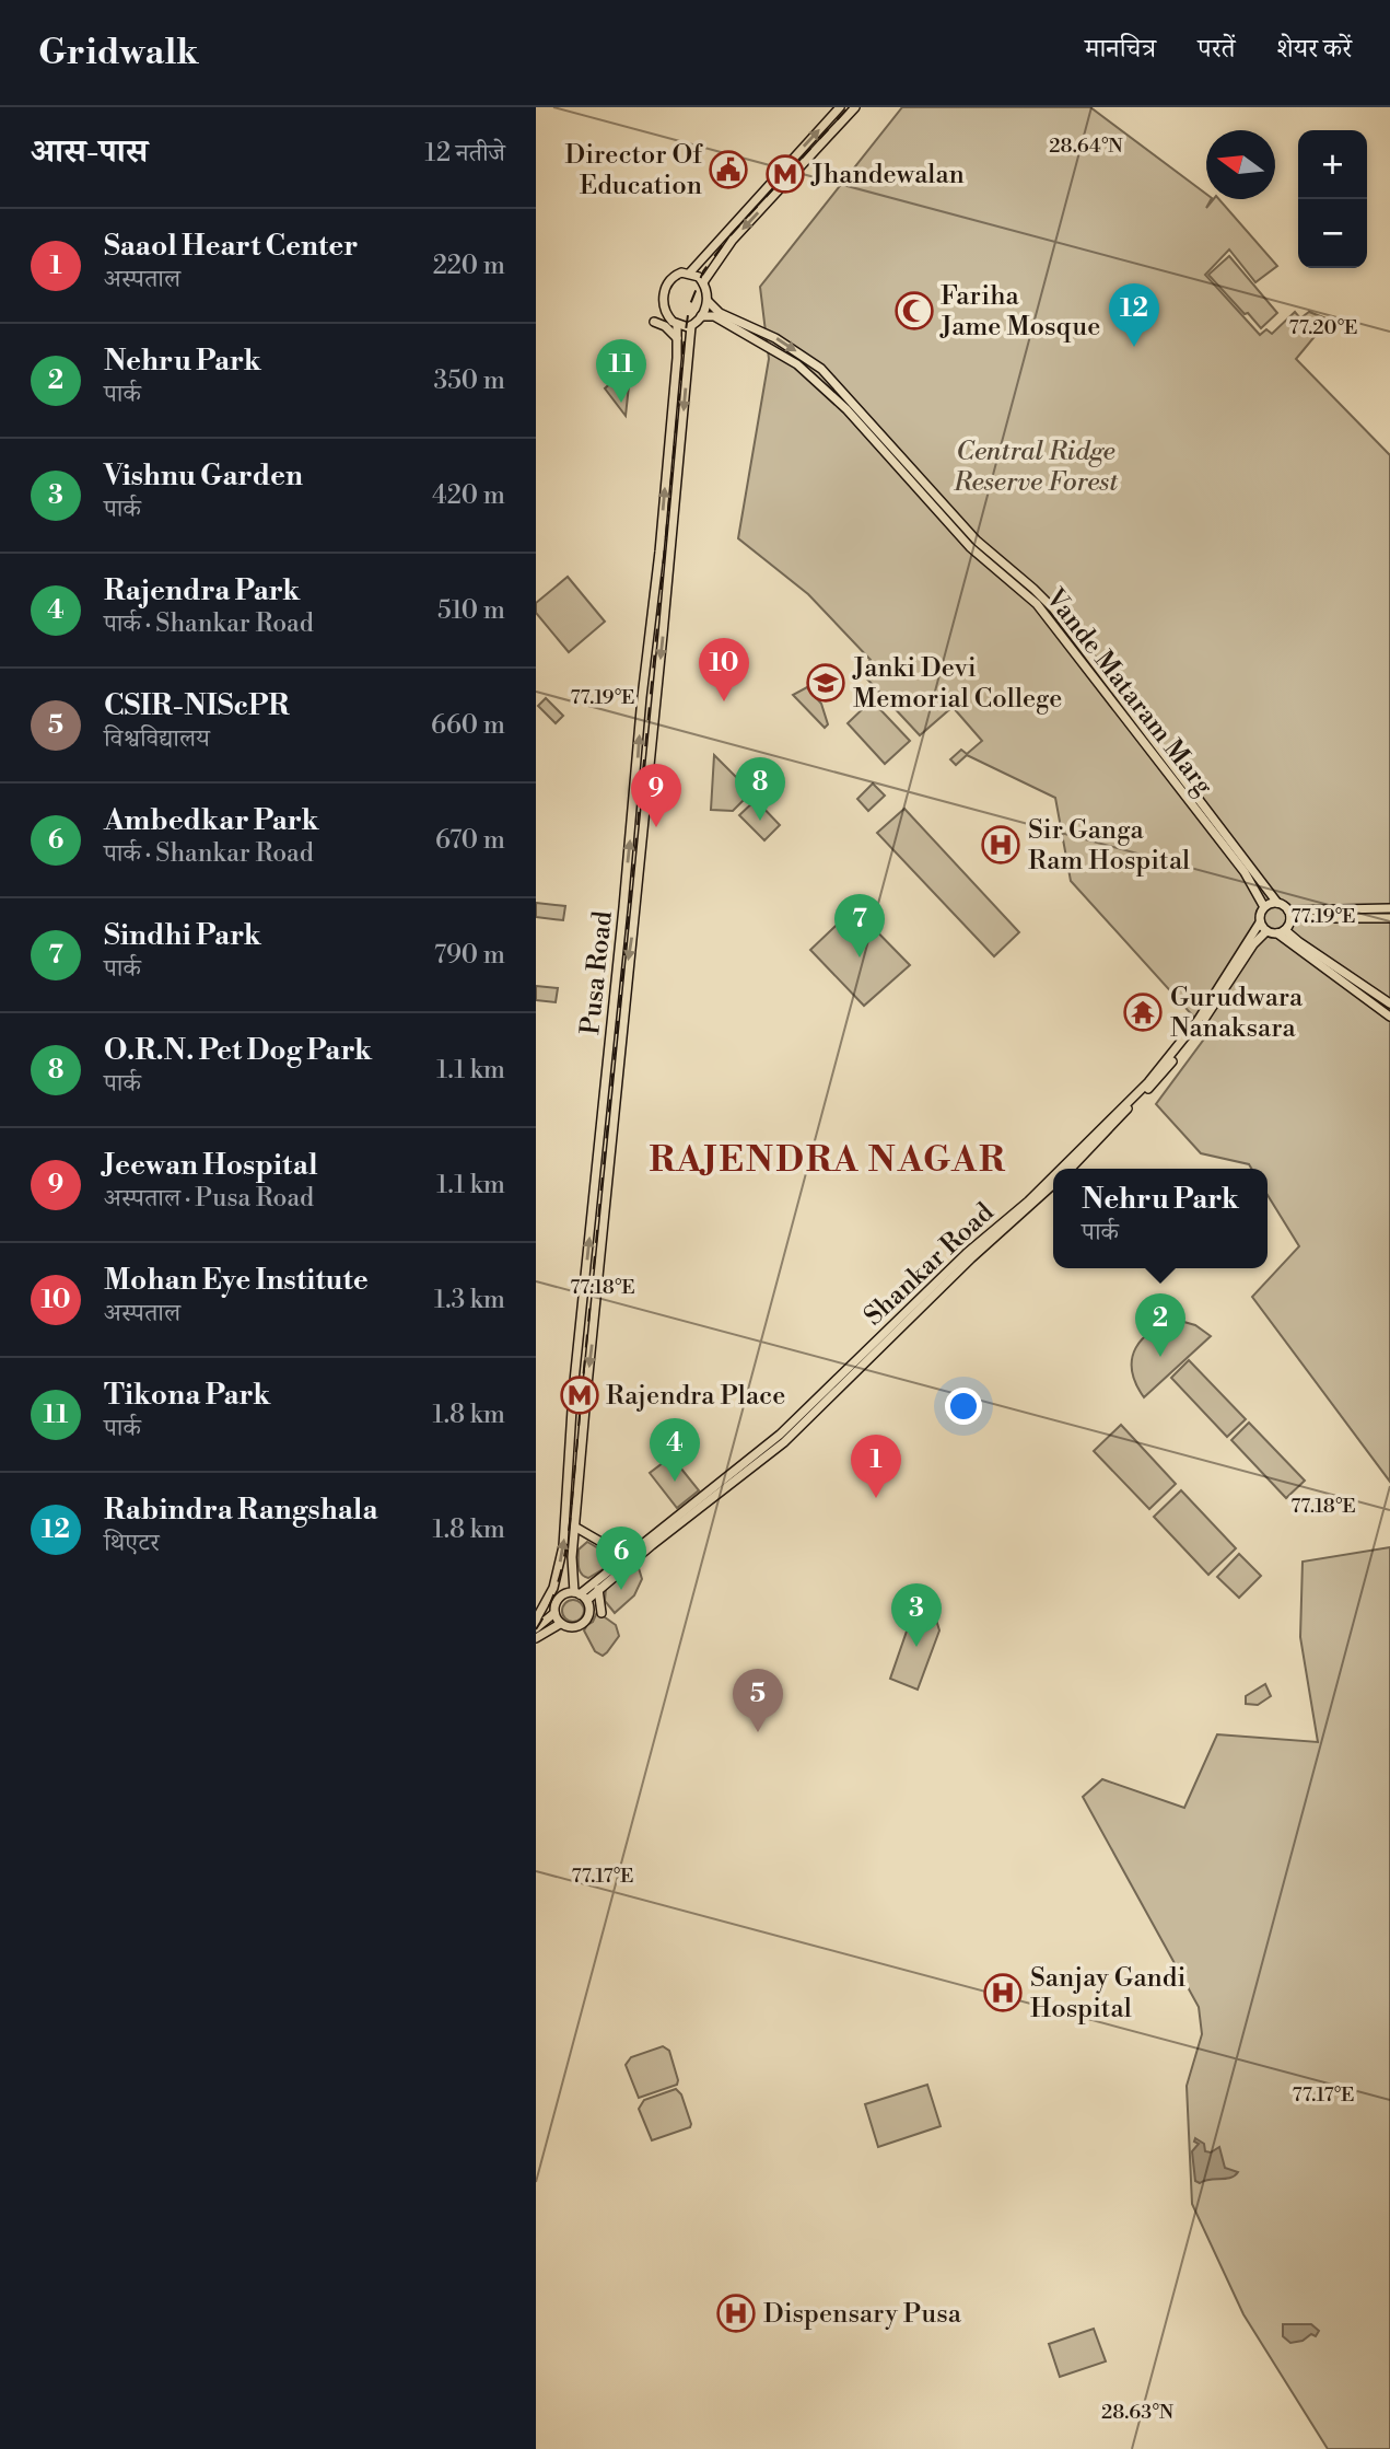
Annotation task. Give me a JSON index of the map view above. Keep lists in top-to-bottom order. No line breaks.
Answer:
{"streets":{"main road":["Vande Mataram Marg","Pusa Road","Shankar Road"]},"crossings":[["Vande Mataram Marg","Pusa Road"],["Vande Mataram Marg","Shankar Road"],["Pusa Road","Shankar Road"]],"districts":["RAJENDRA NAGAR"],"parks":["Central Ridge Reserve Forest"],"places":{"public building":["Director Of Education"],"metro station":["Jhandewalan","Rajendra Place"],"mosque":["Fariha Jame Mosque"],"school or university":["Janki Devi Memorial College"],"hospital":["Sir Ganga Ram Hospital","Sanjay Gandi Hospital","Dispensary Pusa"],"temple":["Gurudwara Nanaksara"]},"north":"left","page":{"header":"Gridwalk","nav":["मानचित्र","परतें","शेयर करें"],"heading":["आस-पास","12 नतीजे"],"map_buttons":["+","−"],"list":[{"mark":"1","name":"Saaol Heart Center","note":"अस्पताल","value":"220 m"},{"mark":"2","name":"Nehru Park","note":"पार्क","value":"350 m"},{"mark":"3","name":"Vishnu Garden","note":"पार्क","value":"420 m"},{"mark":"4","name":"Rajendra Park","note":"पार्क · Shankar Road","value":"510 m"},{"mark":"5","name":"CSIR-NIScPR","note":"विश्वविद्यालय","value":"660 m"},{"mark":"6","name":"Ambedkar Park","note":"पार्क · Shankar Road","value":"670 m"},{"mark":"7","name":"Sindhi Park","note":"पार्क","value":"790 m"},{"mark":"8","name":"O.R.N. Pet Dog Park","note":"पार्क","value":"1.1 km"},{"mark":"9","name":"Jeewan Hospital","note":"अस्पताल · Pusa Road","value":"1.1 km"},{"mark":"10","name":"Mohan Eye Institute","note":"अस्पताल","value":"1.3 km"},{"mark":"11","name":"Tikona Park","note":"पार्क","value":"1.8 km"},{"mark":"12","name":"Rabindra Rangshala","note":"थिएटर","value":"1.8 km"}],"pins":["12","11","10","8","9","7","2","4","1","6","3","5"],"popup":["Nehru Park","पार्क"]},"coordinates":["28.64°N","77.20°E","77.19°E","77.18°E","77.17°E","28.63°N"]}
